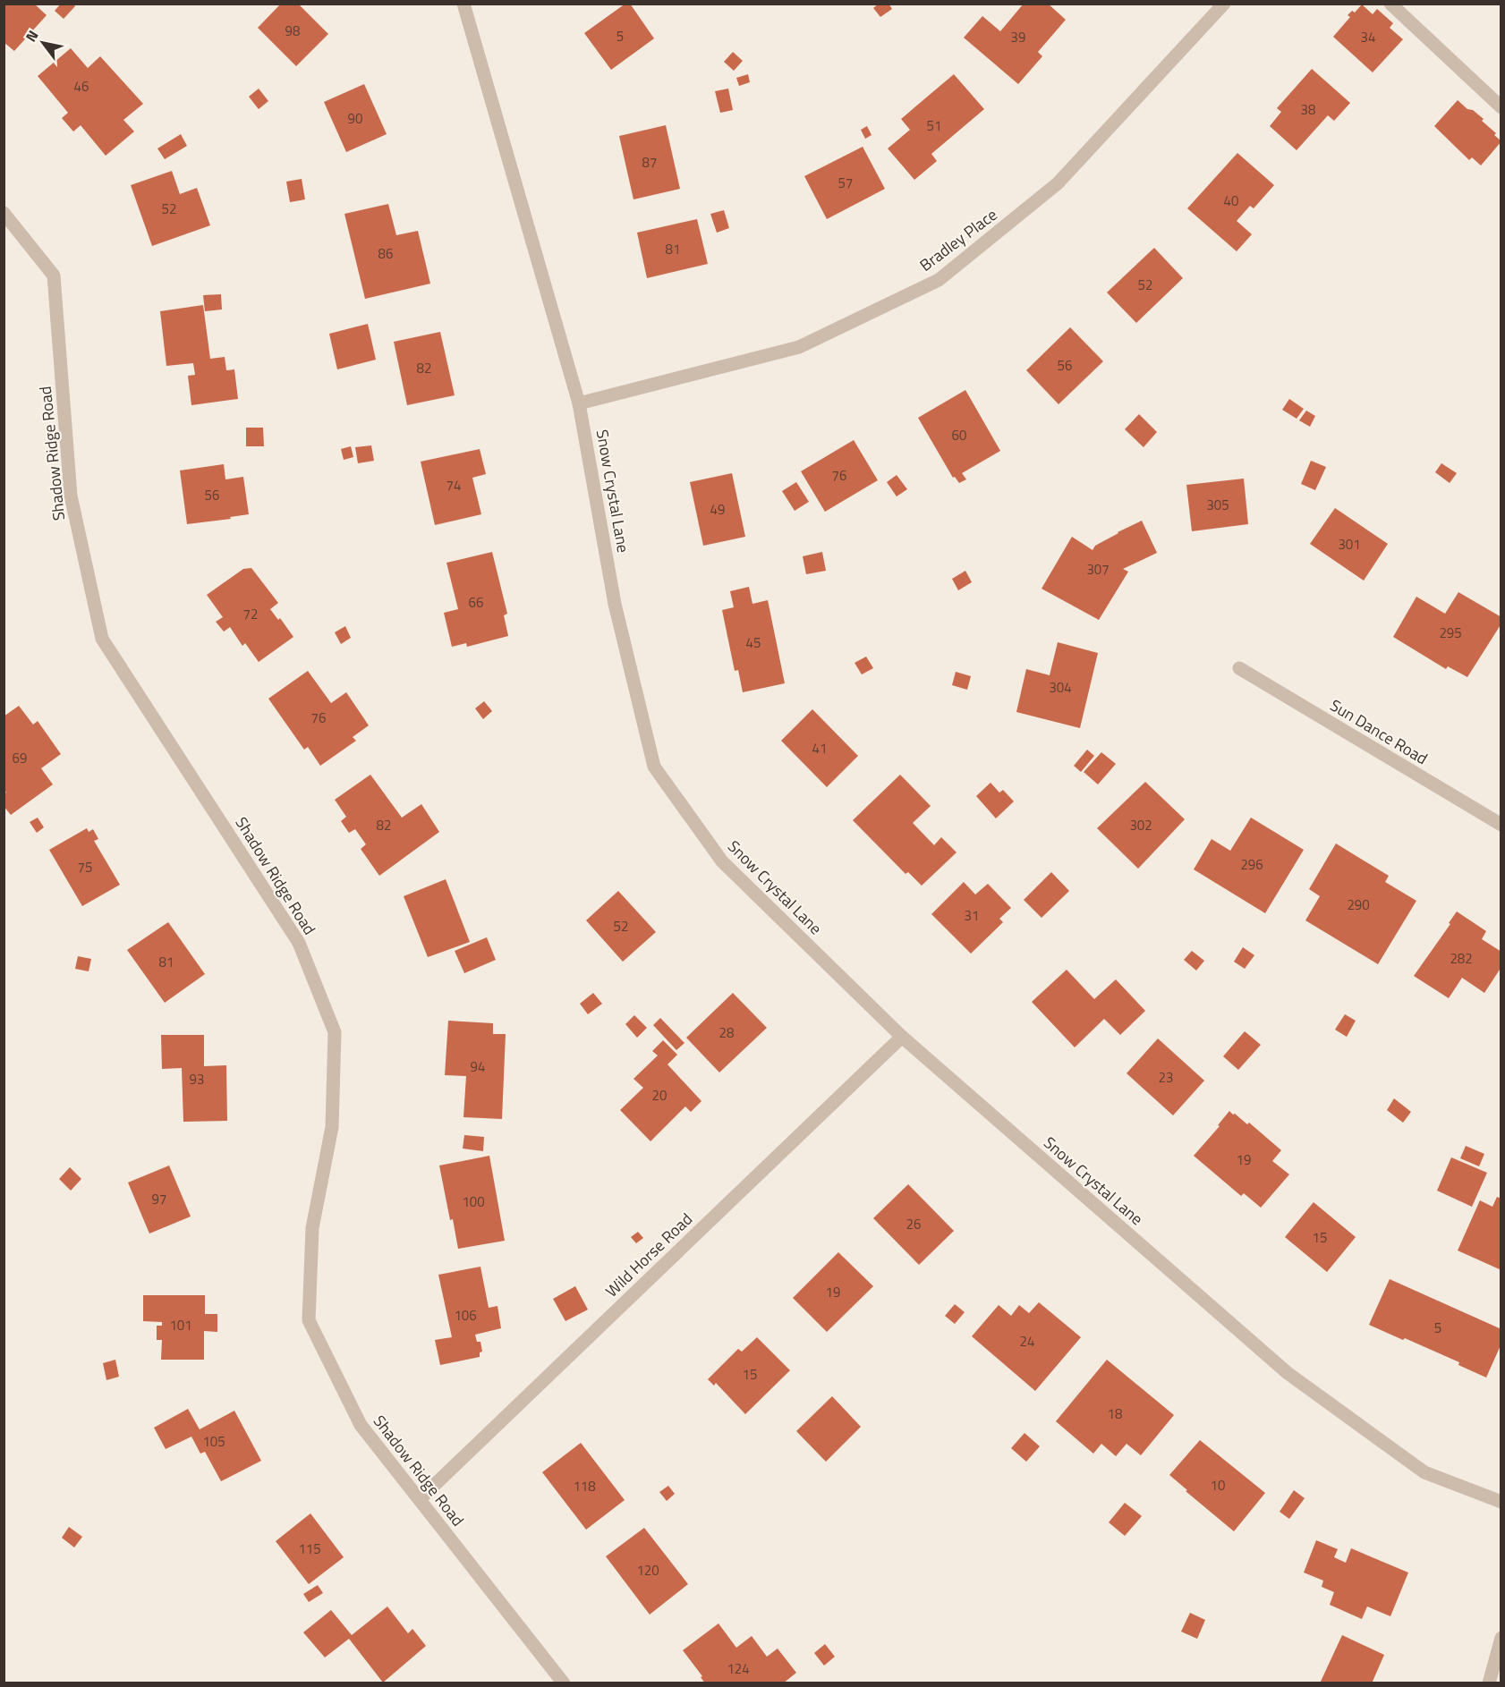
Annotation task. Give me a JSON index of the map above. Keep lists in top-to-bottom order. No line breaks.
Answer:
{"streets":{"street":["Bradley Place","Shadow Ridge Road","Snow Crystal Lane","Sun Dance Road","Wild Horse Road"]},"crossings":[["Bradley Place","Snow Crystal Lane"],["Shadow Ridge Road","Wild Horse Road"],["Snow Crystal Lane","Wild Horse Road"]],"house_numbers":["98","5","39","34","46","38","90","51","87","57","40","52","81","86","52","56","82","60","76","74","56","305","49","301","307","66","72","295","45","304","76","41","69","82","302","296","75","290","31","52","282","81","28","94","23","93","20","19","97","100","26","15","19","106","101","5","24","15","18","105","10","118","115","120","124"],"north":"top left"}
